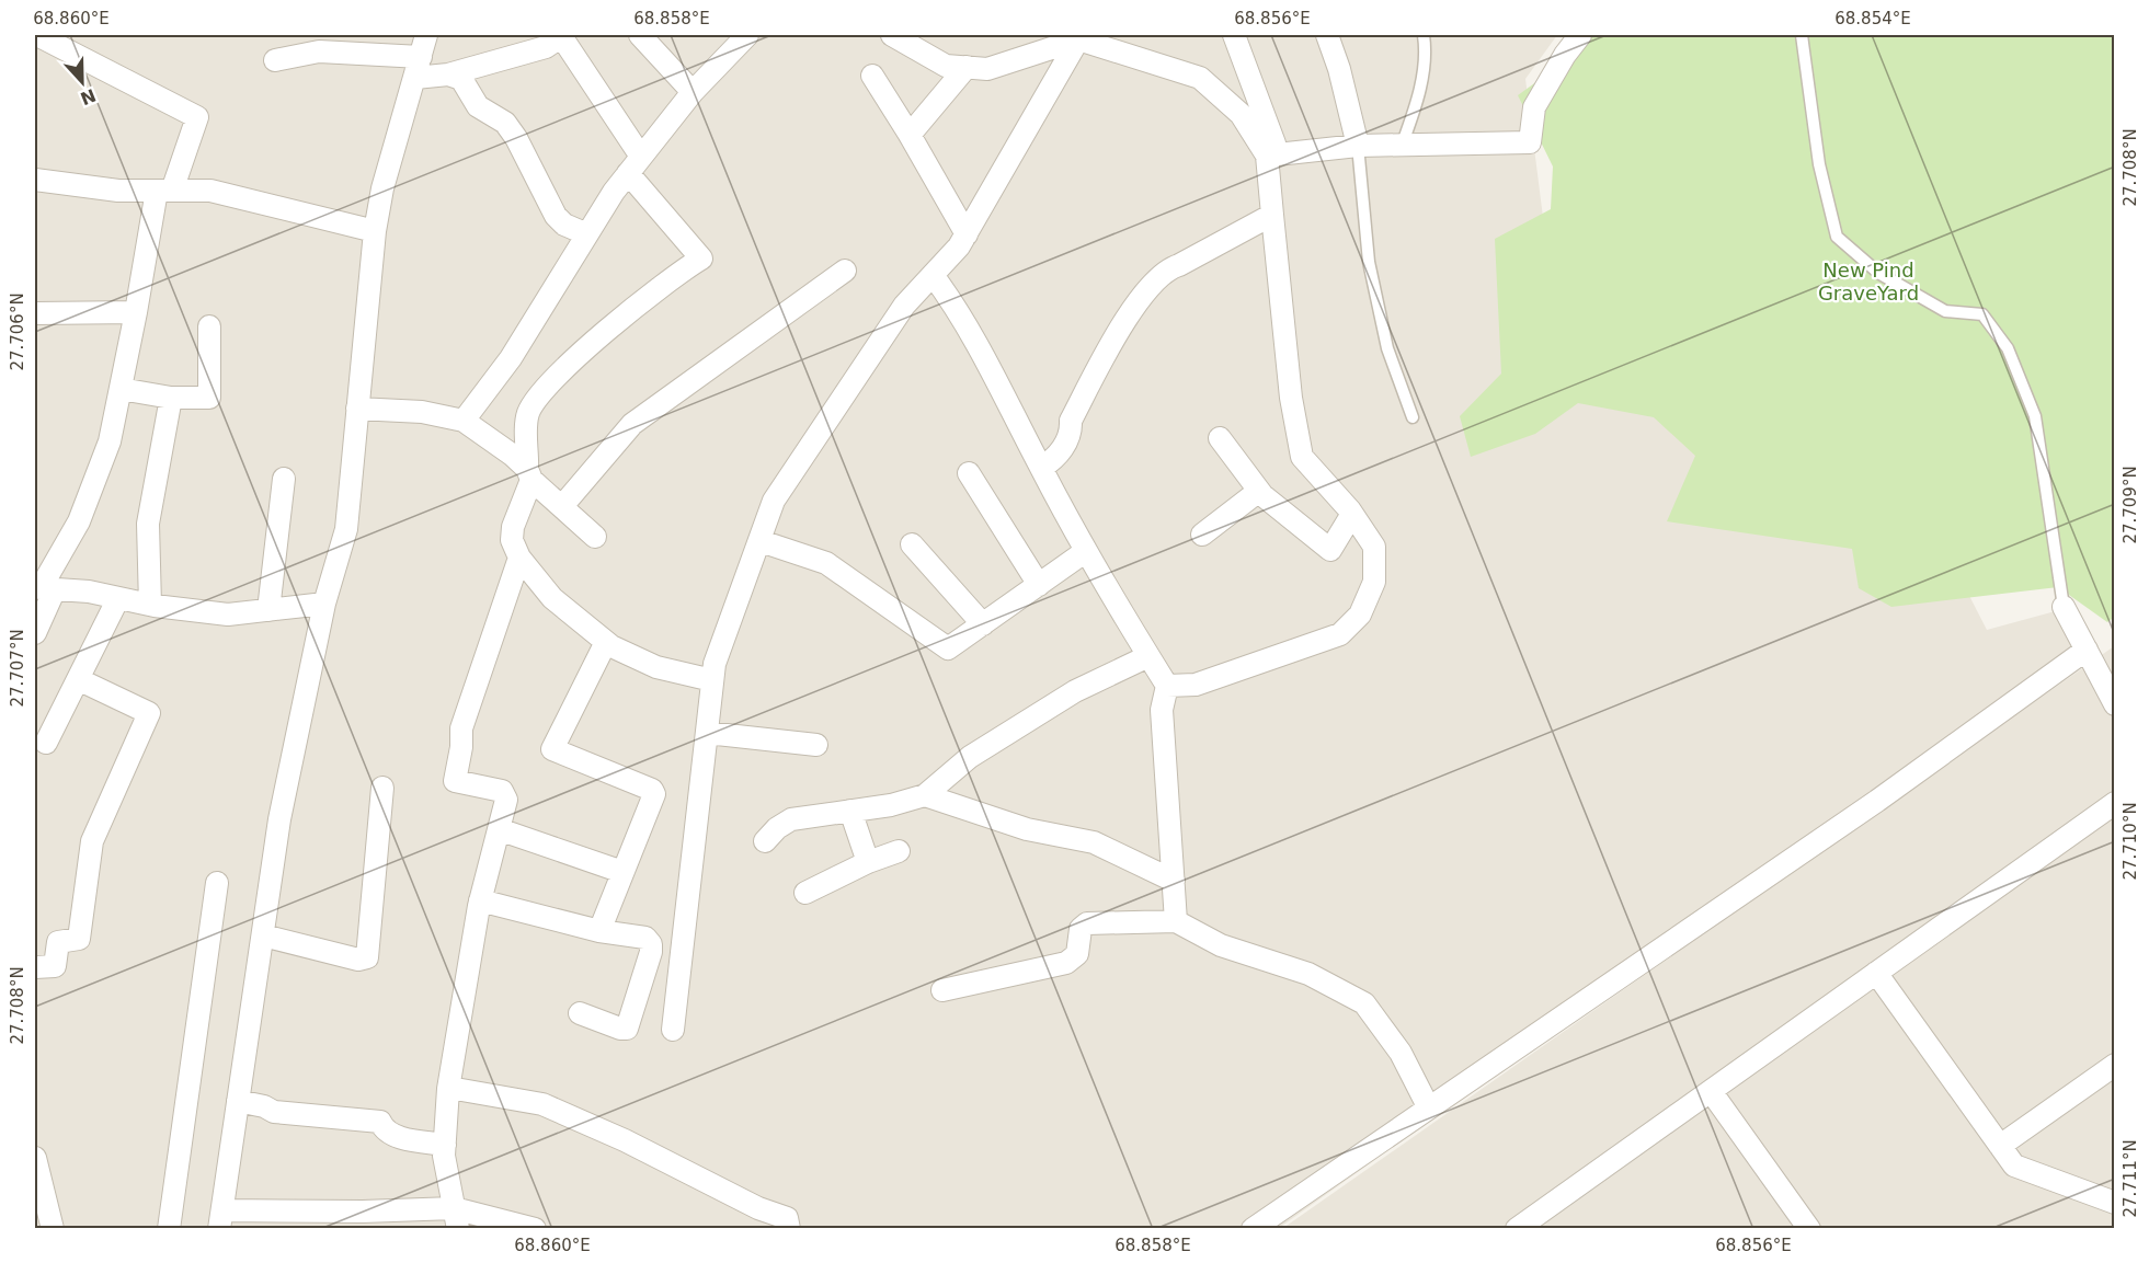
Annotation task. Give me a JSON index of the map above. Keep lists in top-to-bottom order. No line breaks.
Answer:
{"parks":["New Pind GraveYard"],"north":"bottom","coordinates":["68.860°E","68.858°E","68.856°E","68.854°E","27.708°N","27.706°N","27.709°N","27.707°N","27.710°N","27.711°N"]}
